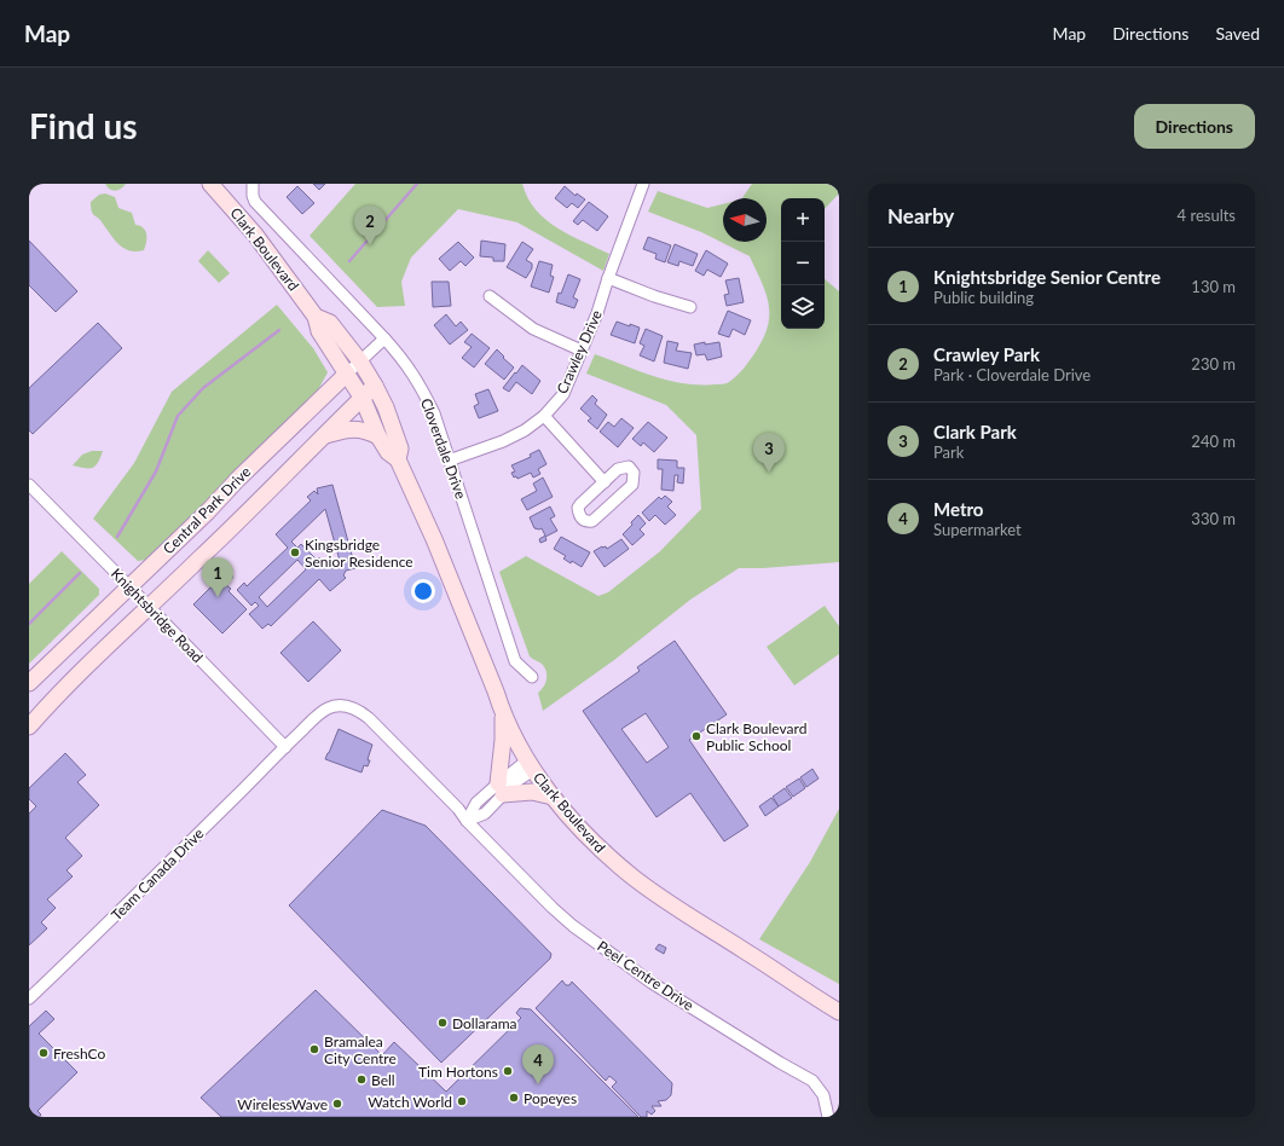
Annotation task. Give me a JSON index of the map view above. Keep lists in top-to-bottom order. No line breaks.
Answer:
{"streets":{"street":["Clark Boulevard","Crawley Drive","Cloverdale Drive","Central Park Drive","Knightsbridge Road","Team Canada Drive","Peel Centre Drive"]},"crossings":[["Clark Boulevard","Central Park Drive"],["Crawley Drive","Cloverdale Drive"],["Cloverdale Drive","Central Park Drive"],["Central Park Drive","Knightsbridge Road"],["Knightsbridge Road","Team Canada Drive"],["Knightsbridge Road","Peel Centre Drive"],["Team Canada Drive","Peel Centre Drive"]],"places":["Kingsbridge Senior Residence","Clark Boulevard Public School","Dollarama","Bramalea City Centre","FreshCo","Tim Hortons","Bell","Popeyes","Watch World","WirelessWave"],"north":"left","page":{"header":"Map","nav":["Map","Directions","Saved"],"buttons":"Directions","title":"Find us","heading":["Nearby","4 results"],"map_buttons":["+","−"],"pins":["2","3","1","4"],"list":[{"mark":"1","name":"Knightsbridge Senior Centre","note":"Public building","value":"130 m"},{"mark":"2","name":"Crawley Park","note":"Park · Cloverdale Drive","value":"230 m"},{"mark":"3","name":"Clark Park","note":"Park","value":"240 m"},{"mark":"4","name":"Metro","note":"Supermarket","value":"330 m"}]}}
